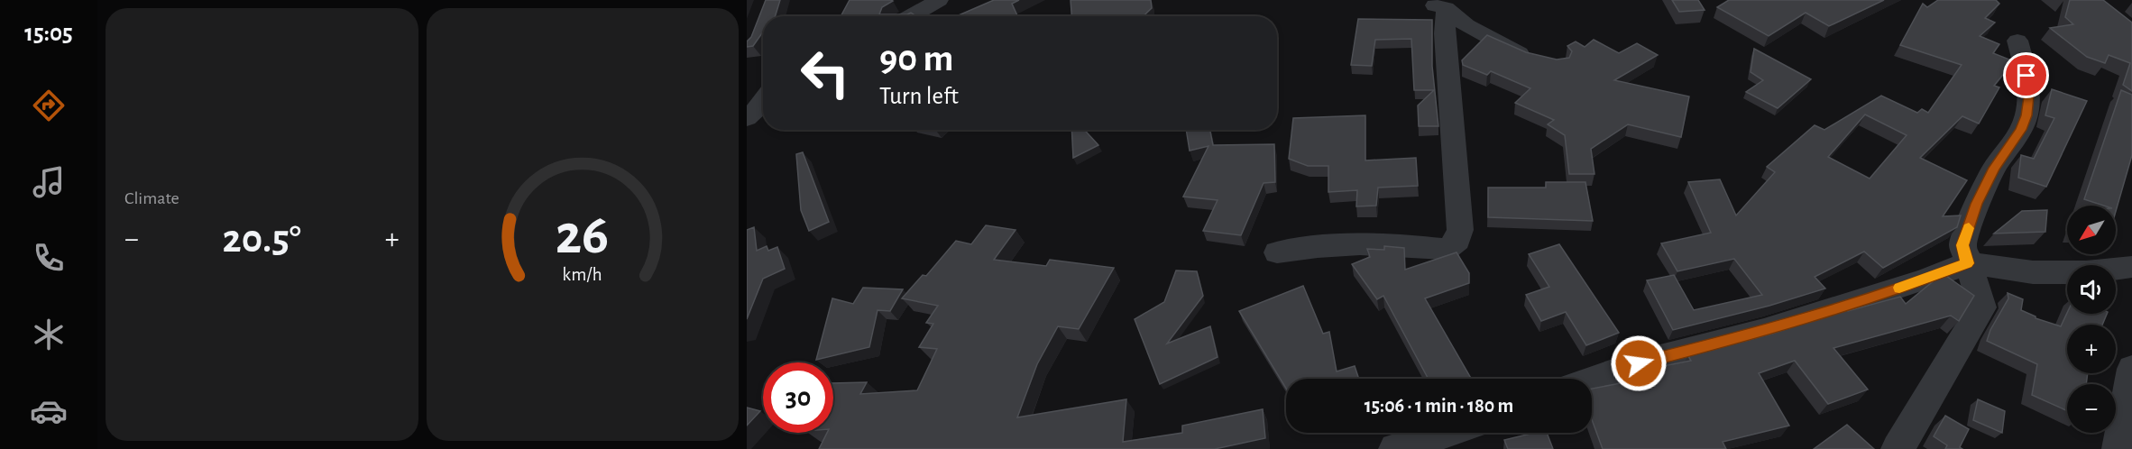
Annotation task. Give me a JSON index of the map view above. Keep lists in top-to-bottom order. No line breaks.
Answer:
{"north":"bottom left","page":{"tabs":"15:05","tile":"Climate","turn":["90 m","Turn left"],"map_buttons":["+","−"],"heat":["−","20.5°","+"],"limit":"30","trip":"15:06 · 1 min · 180 m","gauge":["26","km/h"]}}
